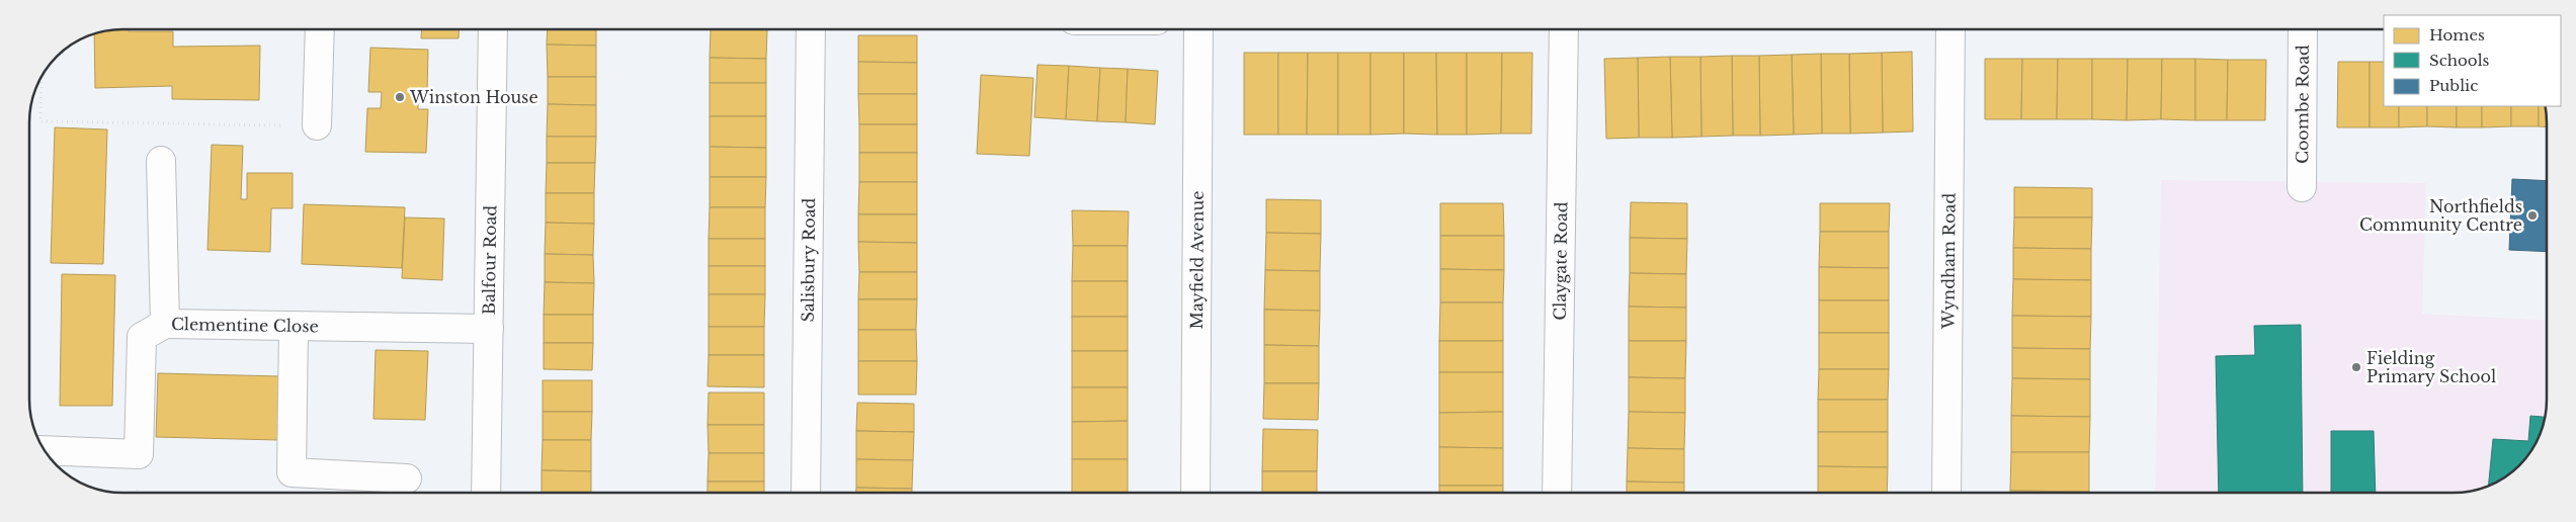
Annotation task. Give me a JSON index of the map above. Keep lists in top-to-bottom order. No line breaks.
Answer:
{"streets":{"street":["Coombe Road","Balfour Road","Salisbury Road","Mayfield Avenue","Claygate Road","Wyndham Road","Clementine Close"]},"crossings":[["Balfour Road","Clementine Close"]],"places":["Winston House","Northfields Community Centre","Fielding Primary School"],"legend":["Homes","Schools","Public"]}
